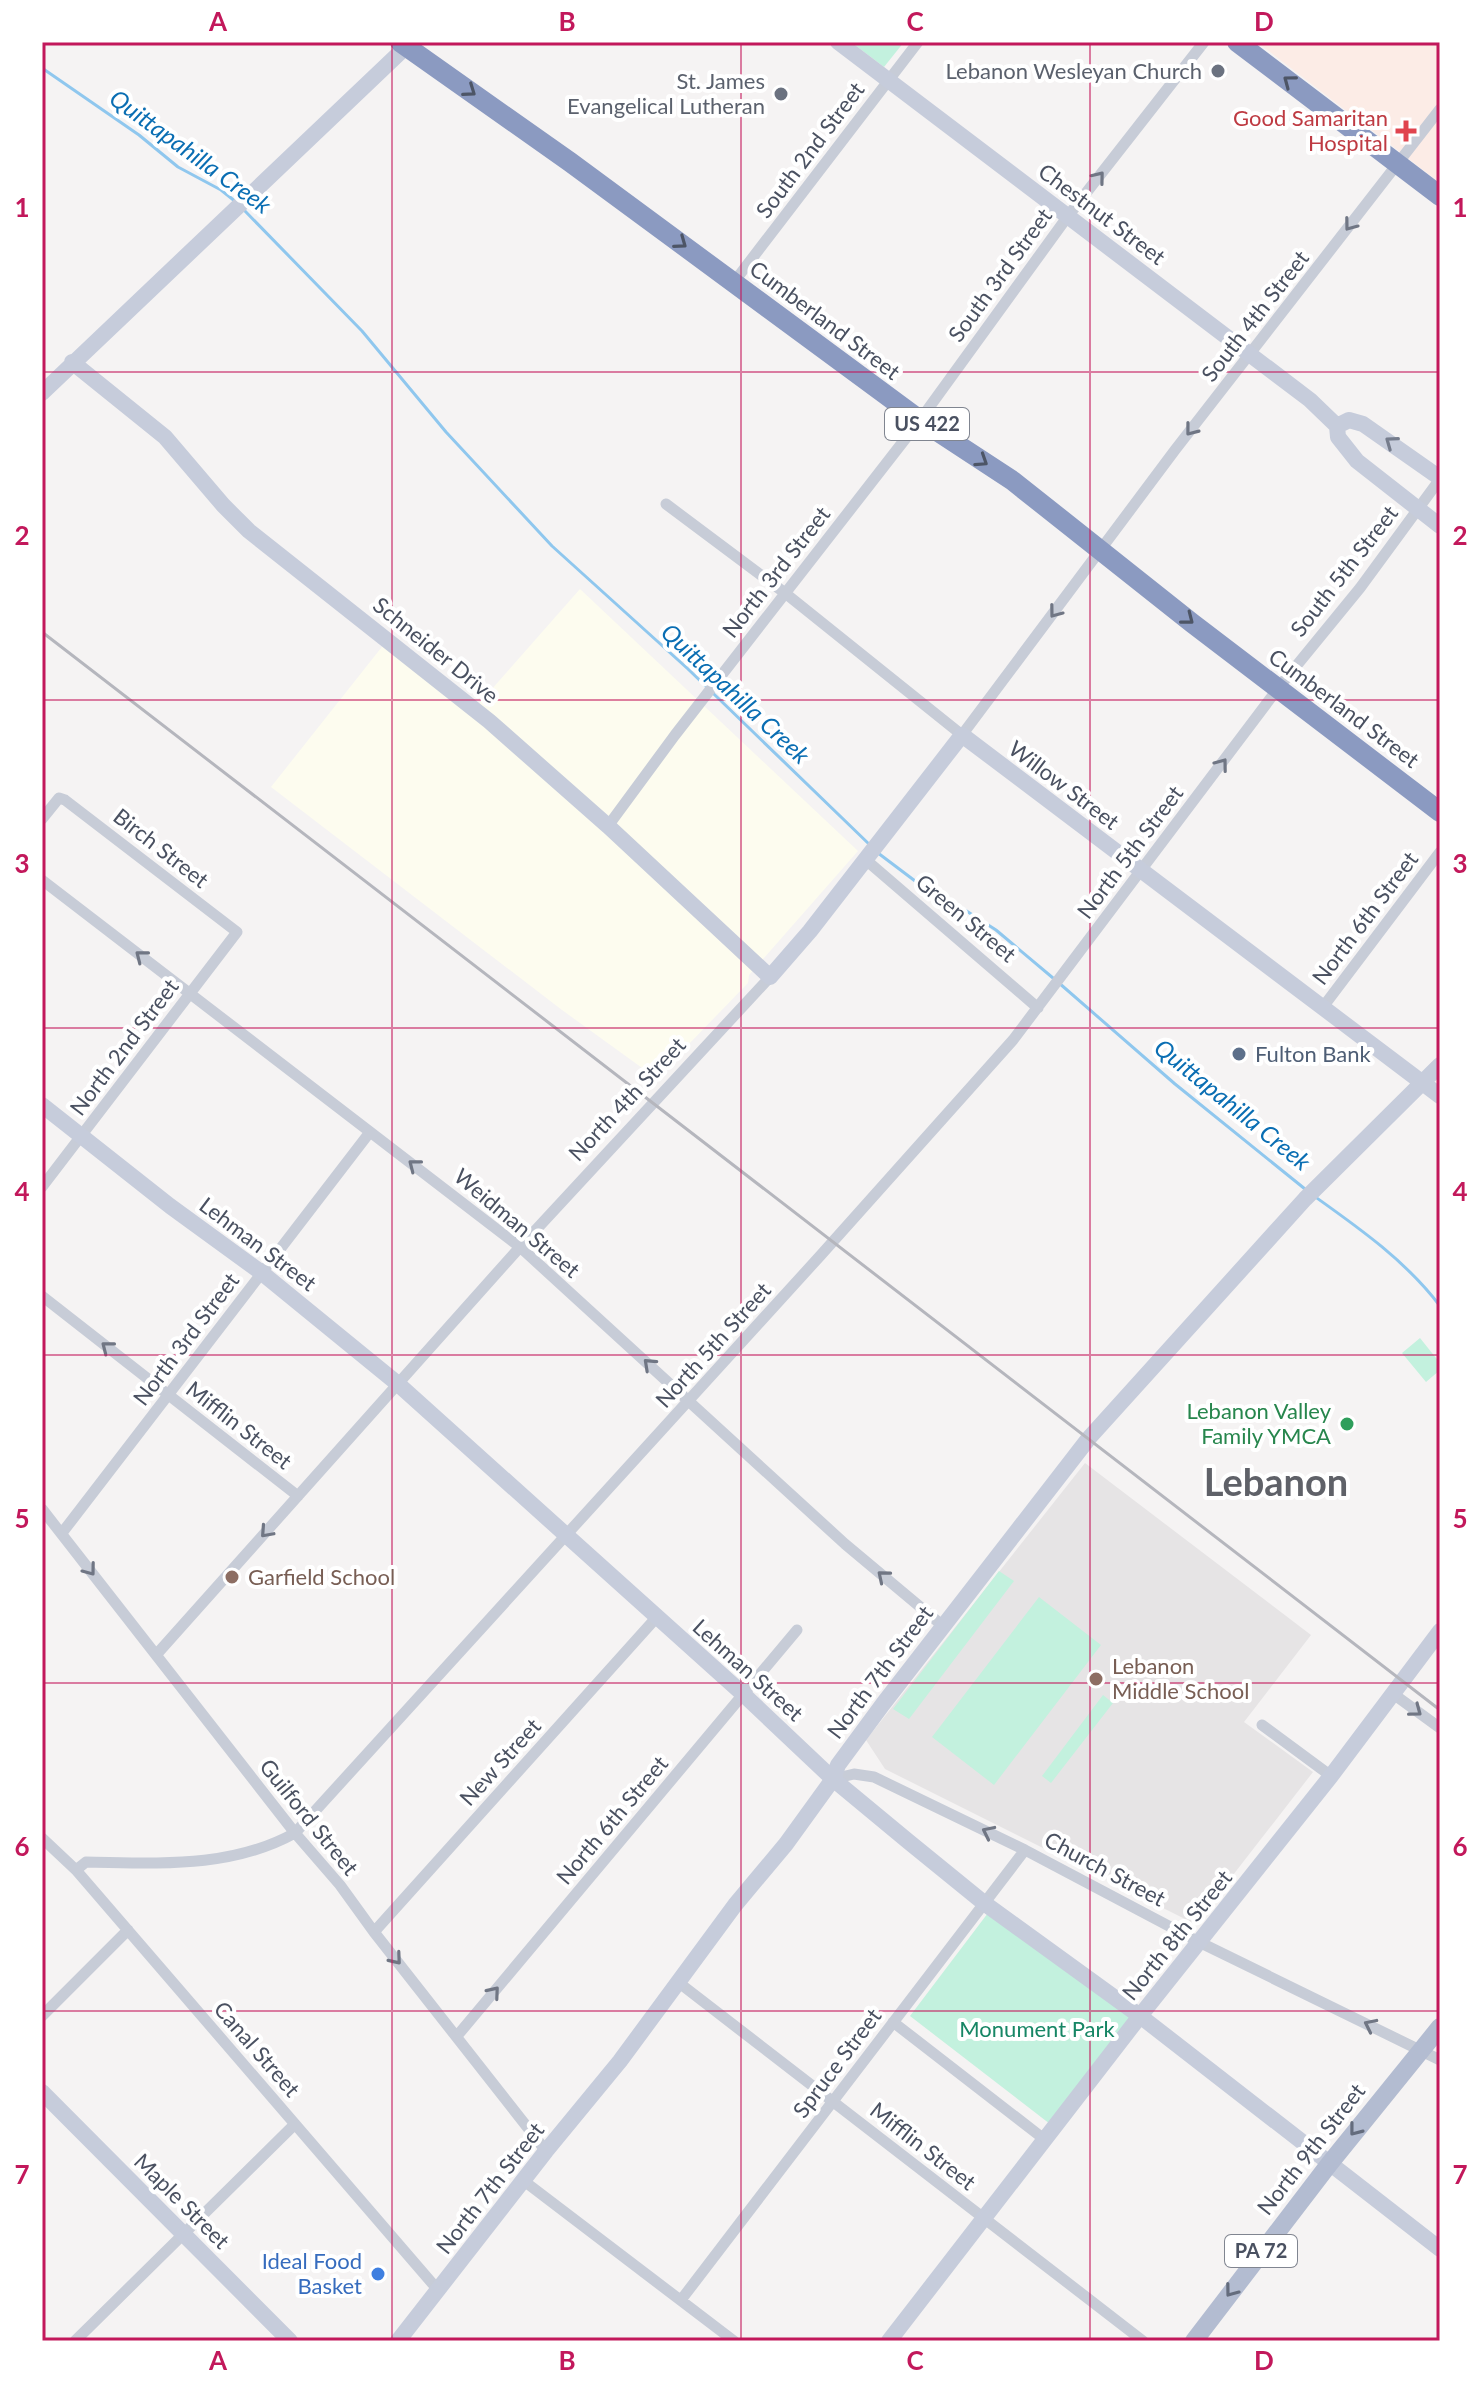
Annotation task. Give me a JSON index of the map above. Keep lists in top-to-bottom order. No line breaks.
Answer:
{"streets":{"highway":["Cumberland Street","US 422"],"main road":["North 9th Street","PA 72"],"street":["South 2nd Street","Chestnut Street","South 3rd Street","South 4th Street","South 5th Street","North 3rd Street","Schneider Drive","Willow Street","Birch Street","North 5th Street","Green Street","North 6th Street","North 2nd Street","North 4th Street","Weidman Street","Lehman Street","Mifflin Street","North 7th Street","New Street","Guilford Street","Church Street","North 8th Street","Canal Street","Spruce Street","Maple Street"]},"crossings":[["South 2nd Street","Chestnut Street"],["South 2nd Street","Cumberland Street"],["Chestnut Street","South 3rd Street"],["Chestnut Street","South 4th Street"],["Chestnut Street","South 5th Street"],["South 3rd Street","Cumberland Street"],["South 3rd Street","North 3rd Street"],["South 4th Street","Cumberland Street"],["South 4th Street","North 4th Street"],["Cumberland Street","South 5th Street"],["Cumberland Street","North 3rd Street"],["Cumberland Street","North 5th Street"],["Cumberland Street","North 4th Street"],["South 5th Street","North 5th Street"],["North 3rd Street","Schneider Drive"],["North 3rd Street","Willow Street"],["North 3rd Street","Weidman Street"],["North 3rd Street","Lehman Street"],["North 3rd Street","Mifflin Street"],["North 3rd Street","Guilford Street"],["Schneider Drive","North 4th Street"],["Willow Street","North 5th Street"],["Willow Street","North 6th Street"],["Willow Street","North 4th Street"],["Willow Street","North 7th Street"],["Birch Street","North 2nd Street"],["North 5th Street","Green Street"],["North 5th Street","Weidman Street"],["North 5th Street","Lehman Street"],["North 5th Street","Guilford Street"],["North 5th Street","Canal Street"],["Green Street","North 4th Street"],["North 6th Street","Lehman Street"],["North 6th Street","Guilford Street"],["North 2nd Street","Weidman Street"],["North 2nd Street","Lehman Street"],["North 4th Street","Weidman Street"],["North 4th Street","Lehman Street"],["North 4th Street","Mifflin Street"],["North 4th Street","Guilford Street"],["Weidman Street","North 7th Street"],["Lehman Street","North 7th Street"],["Lehman Street","New Street"],["Lehman Street","Church Street"],["Lehman Street","North 8th Street"],["Lehman Street","Spruce Street"],["Lehman Street","North 9th Street"],["Mifflin Street","North 7th Street"],["Mifflin Street","North 8th Street"],["Mifflin Street","Spruce Street"],["North 7th Street","Guilford Street"],["North 7th Street","Church Street"],["North 7th Street","Canal Street"],["New Street","Guilford Street"],["Church Street","North 8th Street"],["Church Street","Spruce Street"],["Church Street","North 9th Street"]],"one_way":["South 3rd Street","South 4th Street","Cumberland Street","North 6th Street","Weidman Street","Guilford Street","Church Street","North 9th Street"],"districts":["Lebanon"],"water":["Quittapahilla Creek"],"parks":["Monument Park"],"places":{"other":["Lebanon Wesleyan Church","St. James Evangelical Lutheran","Fulton Bank","Lebanon Valley Family YMCA","Garfield School","Lebanon Middle School","Ideal Food Basket"],"health":["Good Samaritan Hospital"]},"grid":{"columns":["A","B","C","D"],"rows":["1","2","3","4","5","6","7"]}}
